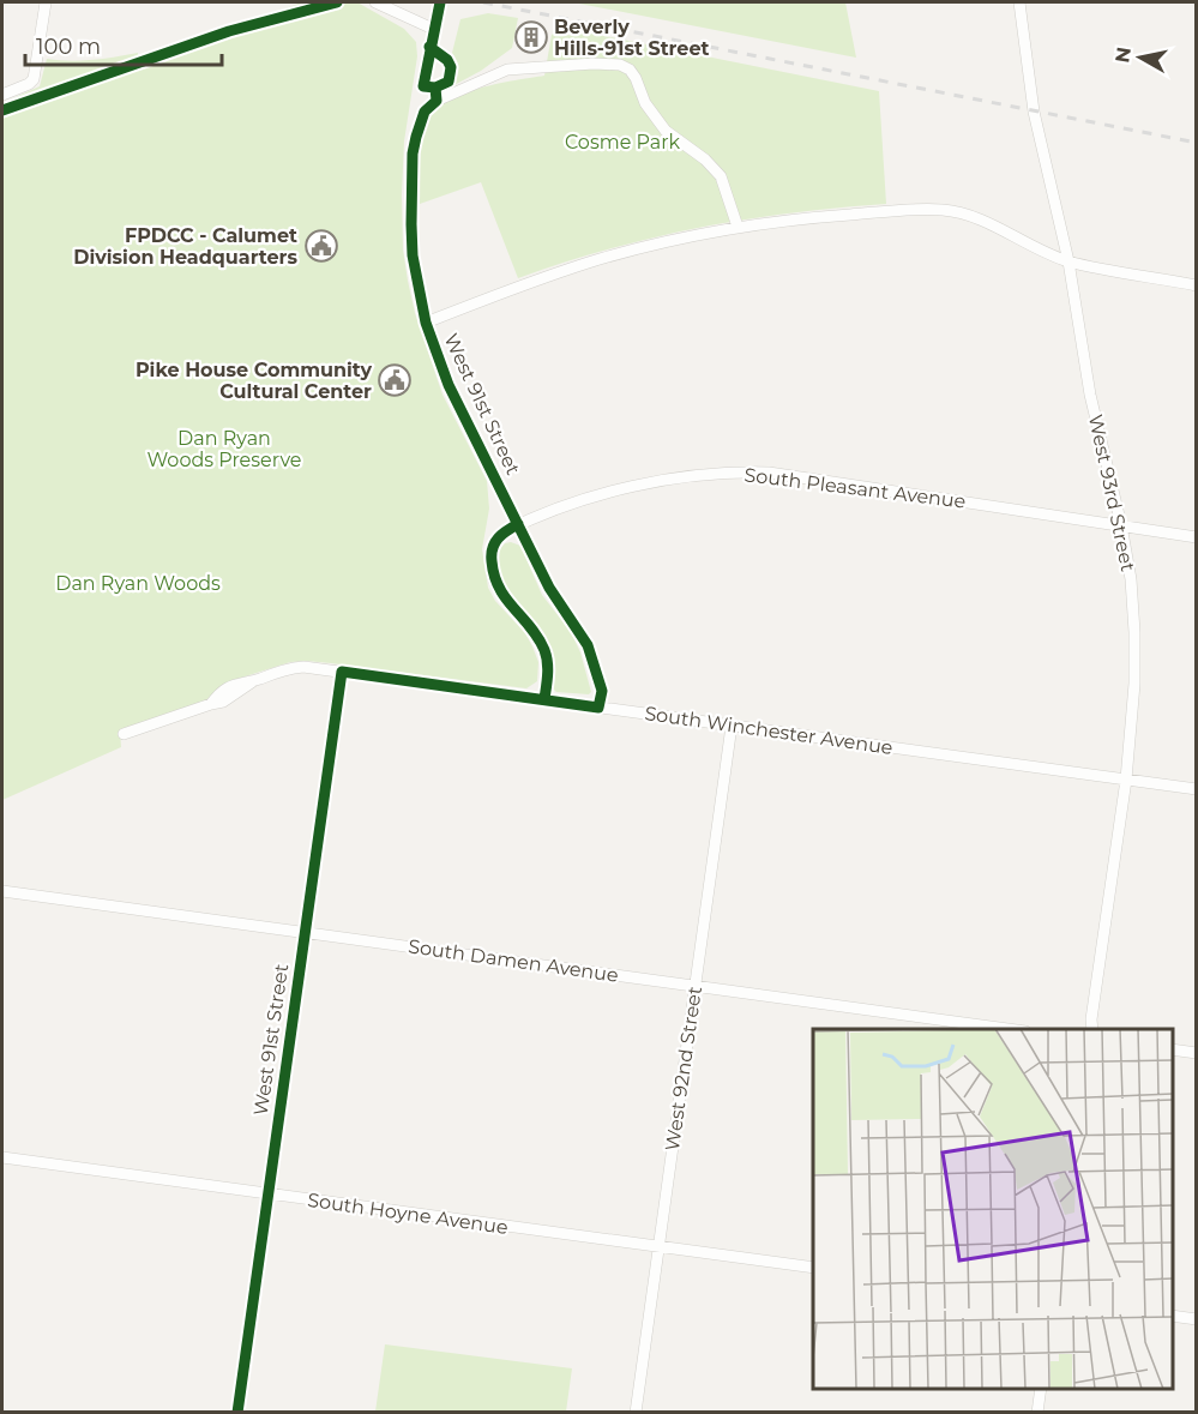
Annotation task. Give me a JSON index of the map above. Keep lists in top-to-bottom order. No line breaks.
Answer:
{"streets":{"street":["West 91st Street","South Pleasant Avenue","West 93rd Street","South Winchester Avenue","South Damen Avenue","West 92nd Street","South Hoyne Avenue"]},"crossings":[["West 91st Street","South Pleasant Avenue"],["West 91st Street","South Winchester Avenue"],["West 91st Street","South Damen Avenue"],["West 91st Street","South Hoyne Avenue"],["South Pleasant Avenue","West 93rd Street"],["West 93rd Street","South Winchester Avenue"],["South Winchester Avenue","West 92nd Street"],["South Damen Avenue","West 92nd Street"],["West 92nd Street","South Hoyne Avenue"]],"parks":["Cosme Park","Dan Ryan Woods Preserve","Dan Ryan Woods"],"places":{"building":["Beverly Hills-91st Street"],"public building":["FPDCC - Calumet Division Headquarters","Pike House Community Cultural Center"]},"scale_bar":"100 m","north":"left"}
